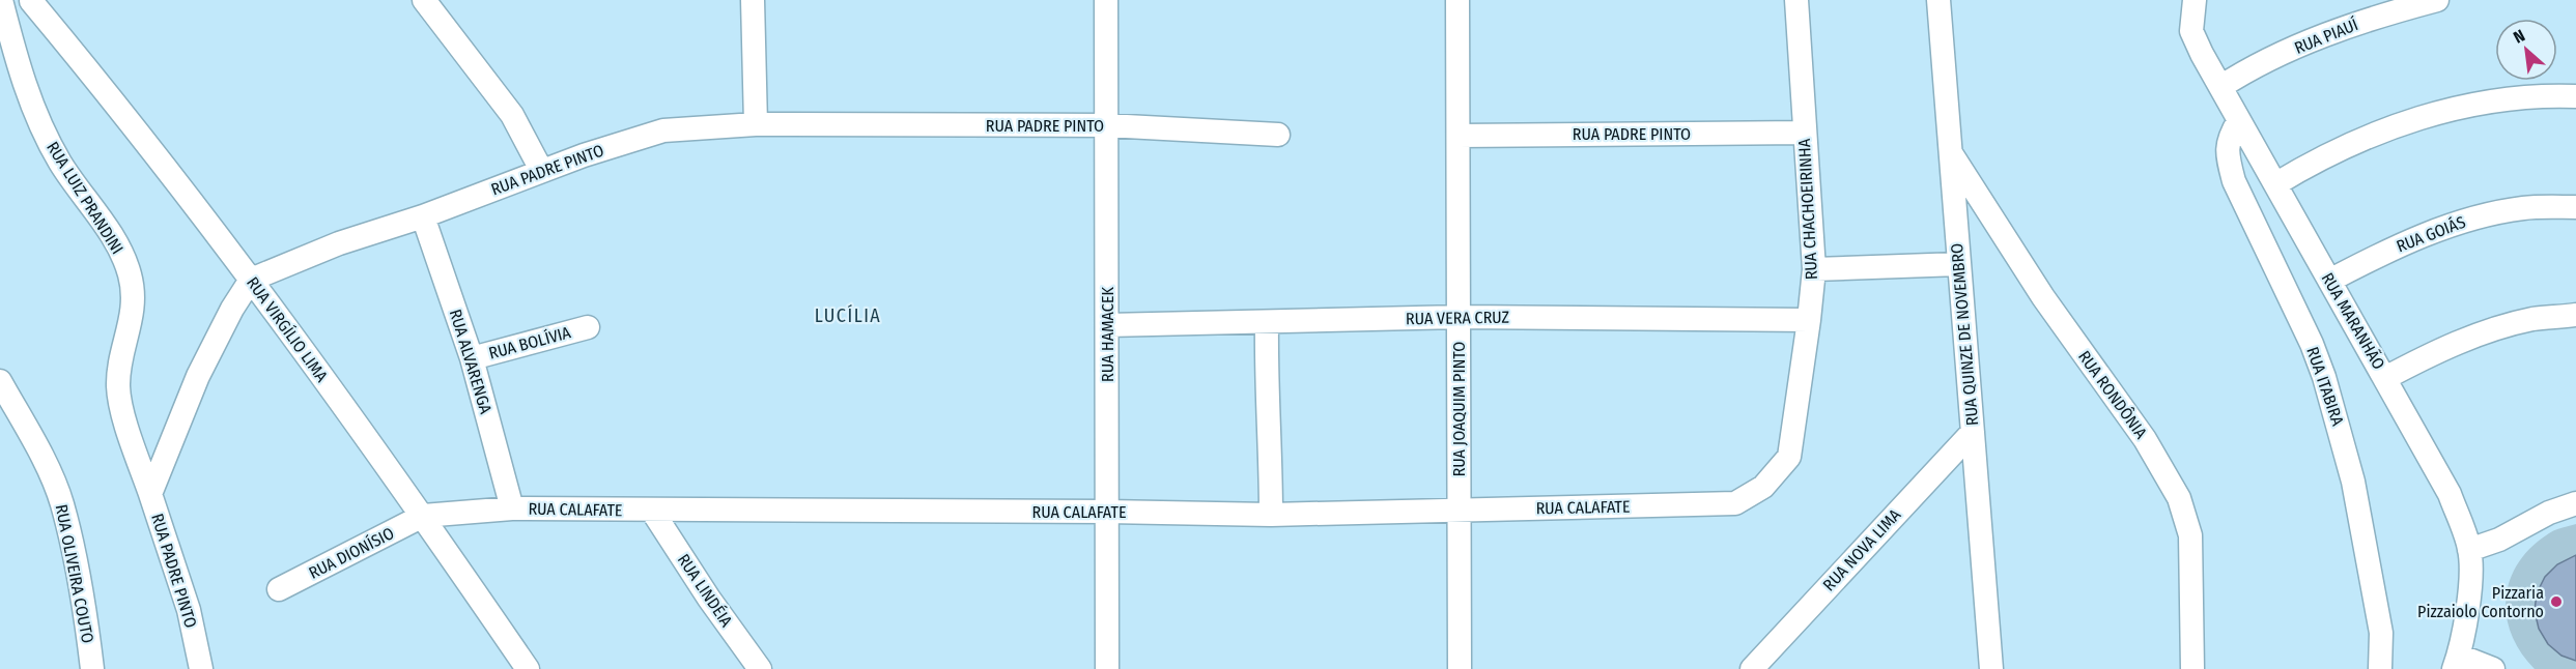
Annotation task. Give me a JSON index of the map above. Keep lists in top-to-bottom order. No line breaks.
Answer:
{"streets":{"street":["RUA PIAUÍ","RUA PADRE PINTO","RUA LUIZ PRANDINI","RUA CHACHOEIRINHA","RUA GOIÁS","RUA VERA CRUZ","RUA MARANHÃO","RUA VIRGÍLIO LIMA","RUA HAMACEK","RUA QUINZE DE NOVEMBRO","RUA BOLÍVIA","RUA ALVARENGA","RUA ITABIRA","RUA RONDÔNIA","RUA JOAQUIM PINTO","RUA CALAFATE","RUA NOVA LIMA","RUA DIONÍSIO","RUA OLIVEIRA COUTO","RUA LINDÉIA"]},"crossings":[["RUA PIAUÍ","RUA MARANHÃO"],["RUA PADRE PINTO","RUA LUIZ PRANDINI"],["RUA PADRE PINTO","RUA CHACHOEIRINHA"],["RUA PADRE PINTO","RUA VIRGÍLIO LIMA"],["RUA PADRE PINTO","RUA HAMACEK"],["RUA PADRE PINTO","RUA ALVARENGA"],["RUA PADRE PINTO","RUA JOAQUIM PINTO"],["RUA CHACHOEIRINHA","RUA VERA CRUZ"],["RUA CHACHOEIRINHA","RUA CALAFATE"],["RUA GOIÁS","RUA MARANHÃO"],["RUA VERA CRUZ","RUA HAMACEK"],["RUA VERA CRUZ","RUA JOAQUIM PINTO"],["RUA MARANHÃO","RUA ITABIRA"],["RUA VIRGÍLIO LIMA","RUA CALAFATE"],["RUA VIRGÍLIO LIMA","RUA DIONÍSIO"],["RUA HAMACEK","RUA CALAFATE"],["RUA QUINZE DE NOVEMBRO","RUA RONDÔNIA"],["RUA QUINZE DE NOVEMBRO","RUA NOVA LIMA"],["RUA BOLÍVIA","RUA ALVARENGA"],["RUA ALVARENGA","RUA CALAFATE"],["RUA JOAQUIM PINTO","RUA CALAFATE"],["RUA CALAFATE","RUA DIONÍSIO"],["RUA CALAFATE","RUA LINDÉIA"]],"districts":["LUCÍLIA"],"places":["Pizzaria Pizzaiolo Contorno"],"north":"top left"}
